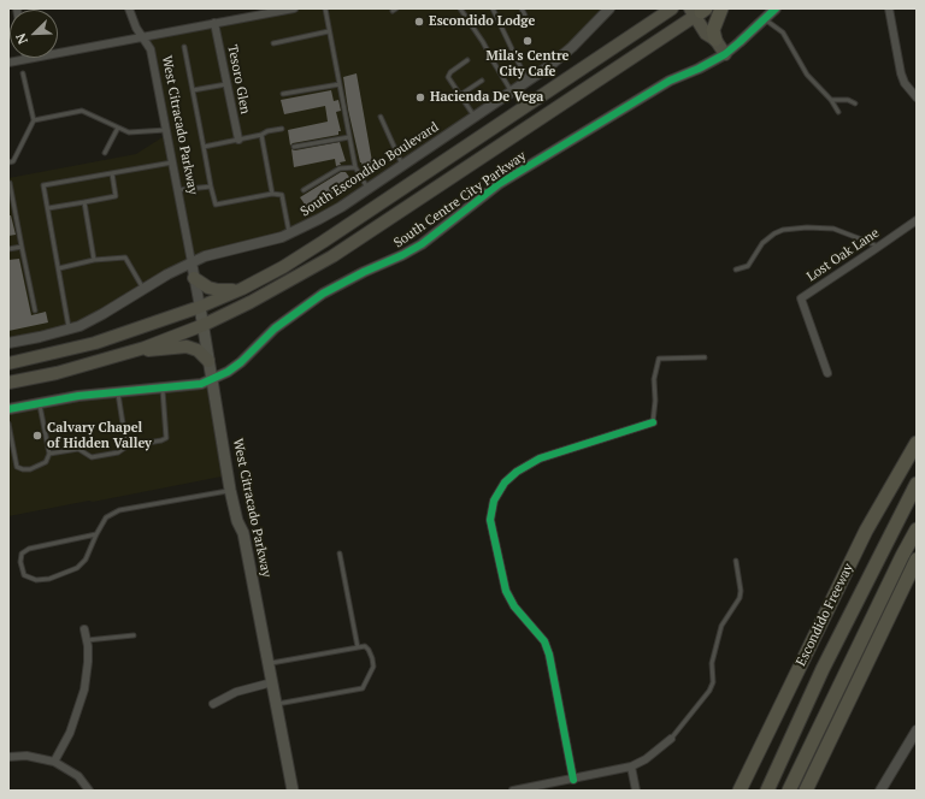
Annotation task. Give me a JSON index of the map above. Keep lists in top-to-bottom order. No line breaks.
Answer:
{"streets":{"highway":["South Centre City Parkway","Escondido Freeway"],"main road":["West Citracado Parkway"],"street":["Tesoro Glen","South Escondido Boulevard","Lost Oak Lane"]},"crossings":[["West Citracado Parkway","South Escondido Boulevard"],["West Citracado Parkway","South Centre City Parkway"]],"places":["Escondido Lodge","Mila's Centre City Cafe","Hacienda De Vega","Calvary Chapel of Hidden Valley"],"north":"bottom left"}
